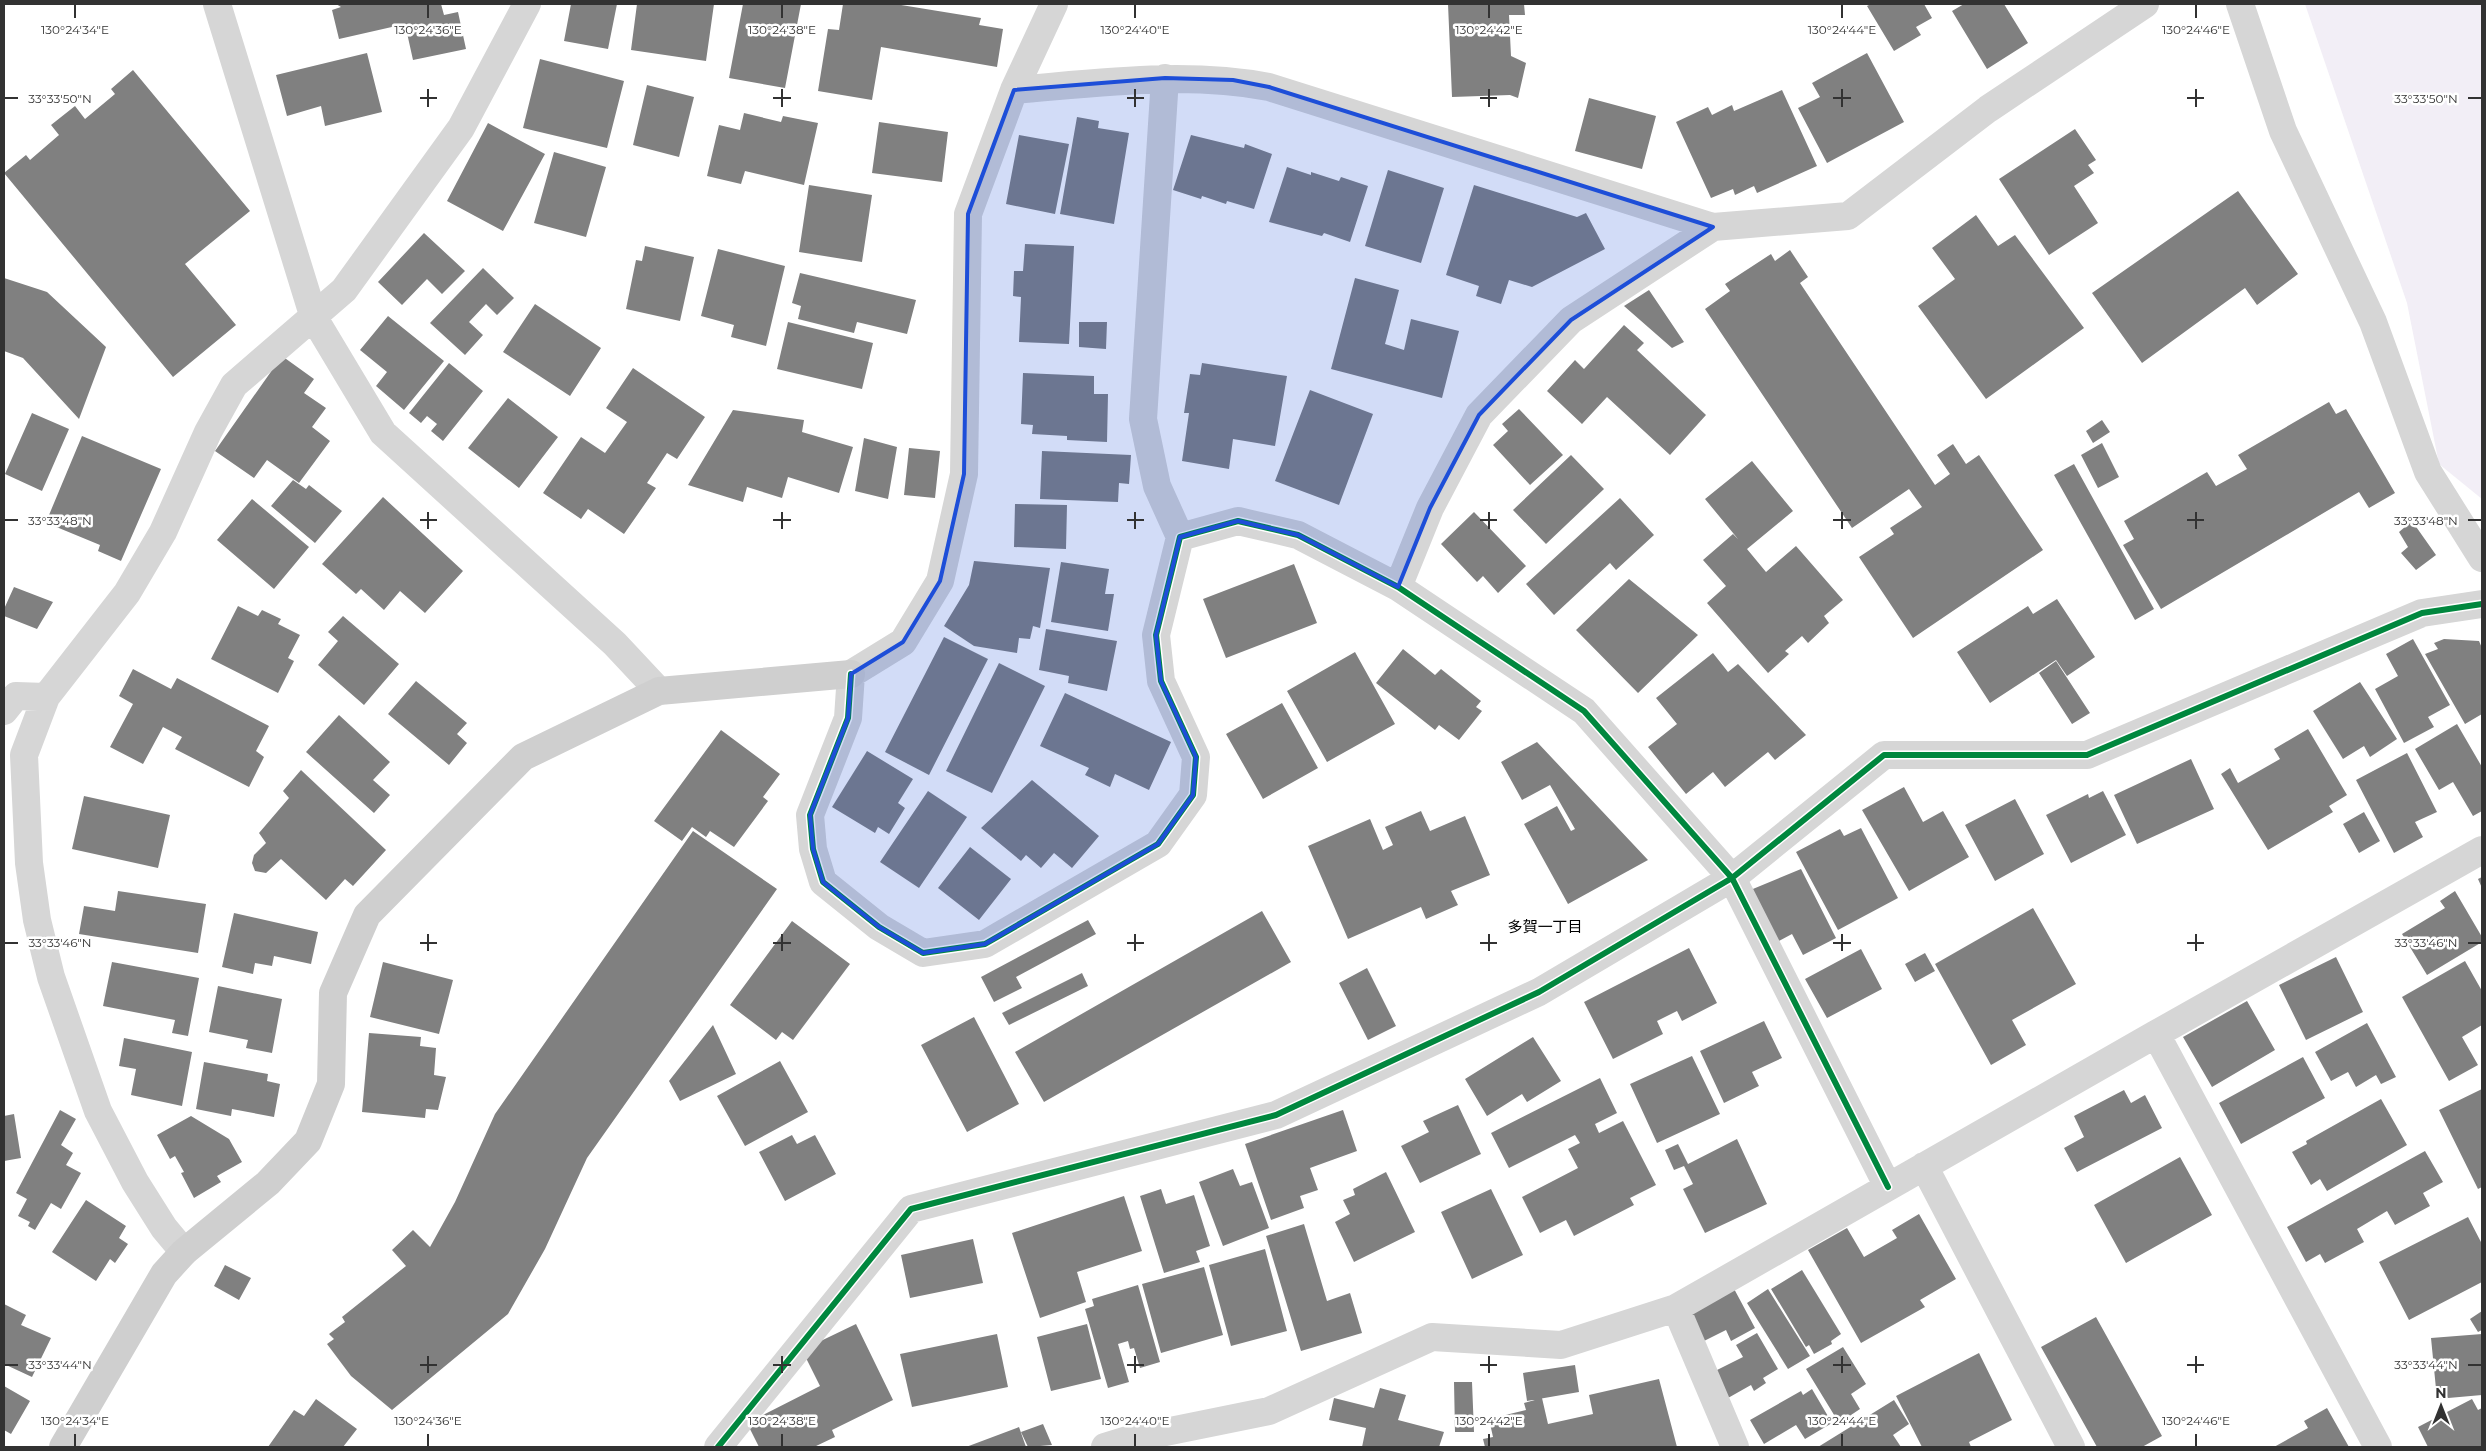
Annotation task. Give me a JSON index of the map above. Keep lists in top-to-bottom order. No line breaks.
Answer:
{"districts":["多賀一丁目"],"north":"top","coordinates":["130°24'34\"E","130°24'36\"E","130°24'38\"E","130°24'40\"E","130°24'42\"E","130°24'44\"E","130°24'46\"E","33°33'50\"N","33°33'48\"N","33°33'46\"N","33°33'44\"N"]}
